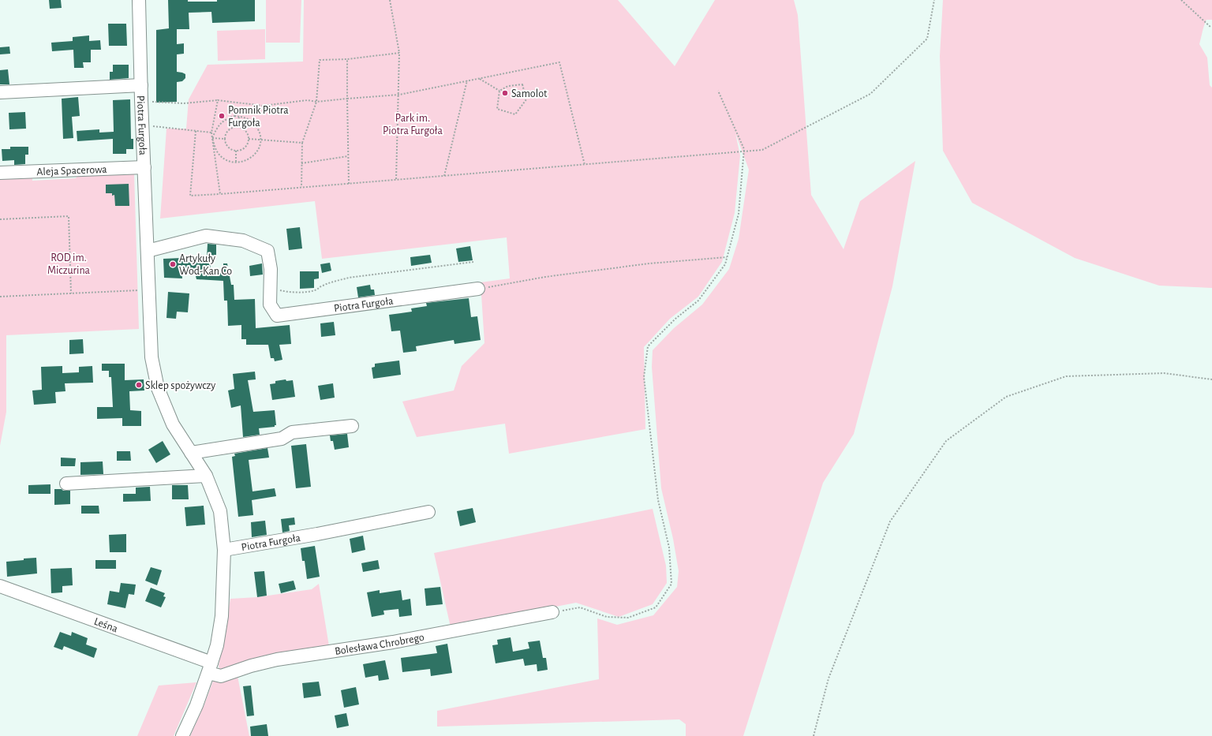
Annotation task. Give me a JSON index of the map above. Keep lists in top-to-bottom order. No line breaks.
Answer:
{"streets":{"street":["Piotra Furgoła","Aleja Spacerowa","Leśna","Bolesława Chrobrego"]},"crossings":[["Piotra Furgoła","Aleja Spacerowa"],["Piotra Furgoła","Leśna"],["Piotra Furgoła","Bolesława Chrobrego"],["Leśna","Bolesława Chrobrego"]],"parks":["Park im. Piotra Furgoła","ROD im. Miczurina"],"places":["Samolot","Pomnik Piotra Furgoła","Artykuły Wod-Kan Co","Sklep spożywczy"]}
